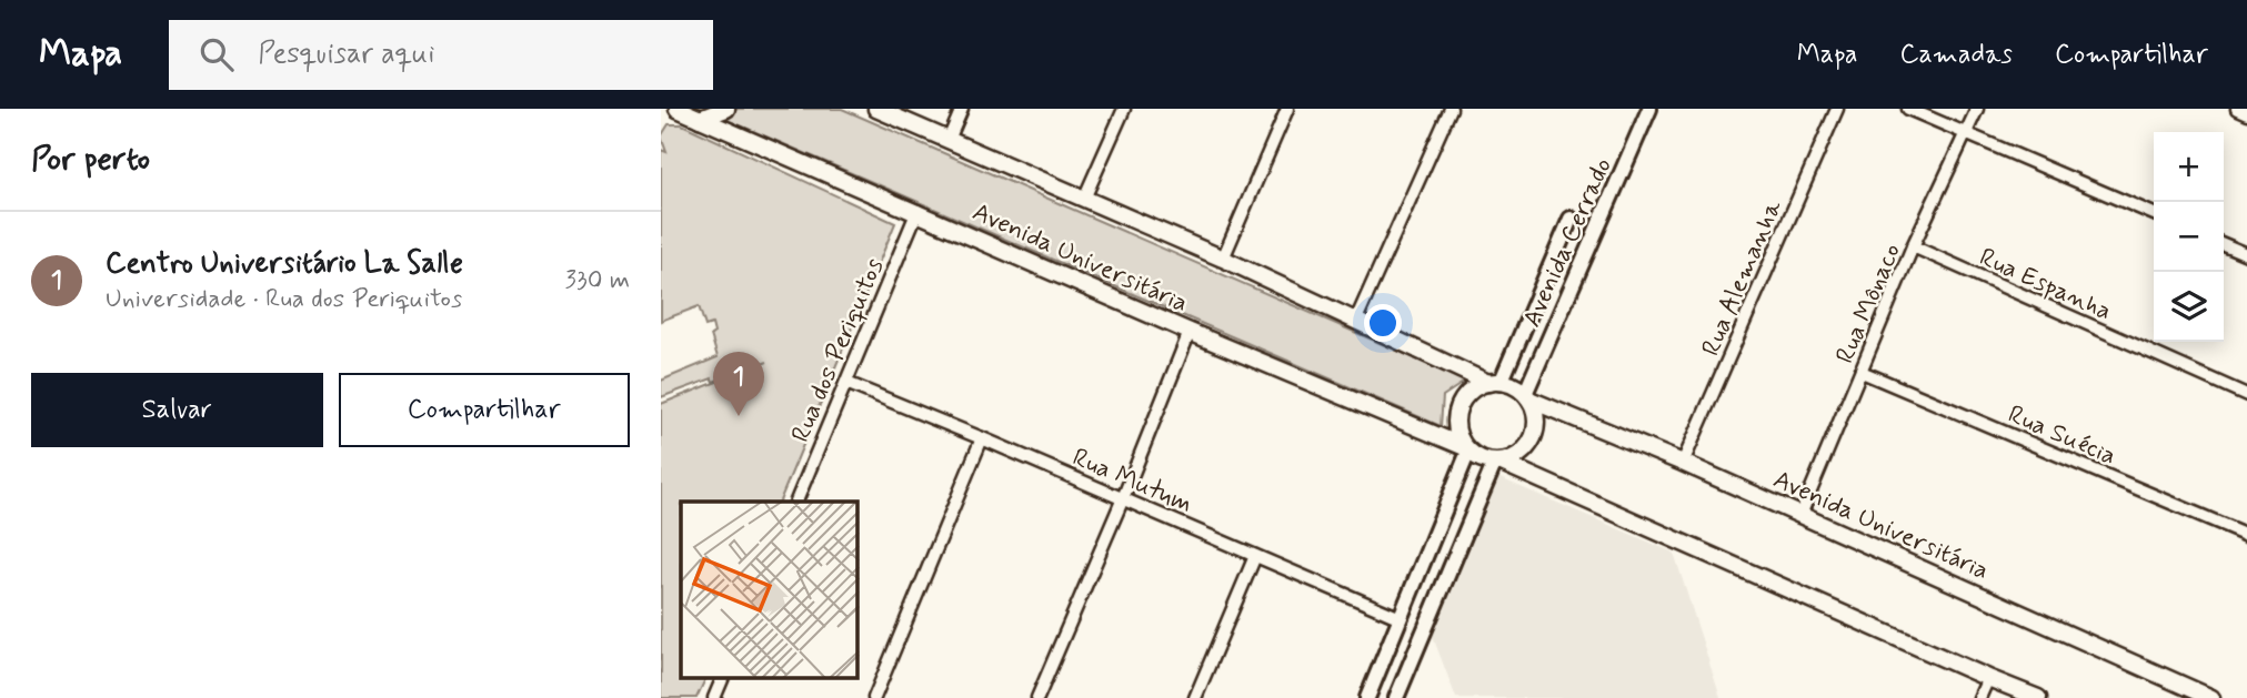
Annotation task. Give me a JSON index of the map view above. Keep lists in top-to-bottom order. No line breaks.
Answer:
{"streets":{"main road":["Avenida Universitária"],"street":["Avenida Cerrado","Rua Alemanha","Rua Espanha","Rua Mônaco","Rua dos Periquitos","Rua Suécia","Rua Mutum"]},"crossings":[["Avenida Cerrado","Avenida Universitária"],["Avenida Universitária","Rua Alemanha"],["Avenida Universitária","Rua Mônaco"],["Avenida Universitária","Rua dos Periquitos"],["Rua Espanha","Rua Mônaco"],["Rua Mônaco","Rua Suécia"],["Rua dos Periquitos","Rua Mutum"]],"page":{"header":"Mapa","search":"Pesquisar aqui","nav":["Mapa","Camadas","Compartilhar"],"heading":"Por perto","map_buttons":["+","−"],"list":[{"mark":"1","name":"Centro Universitário La Salle","note":"Universidade · Rua dos Periquitos","value":"330 m"}],"buttons":["Salvar","Compartilhar"],"pins":"1"}}
